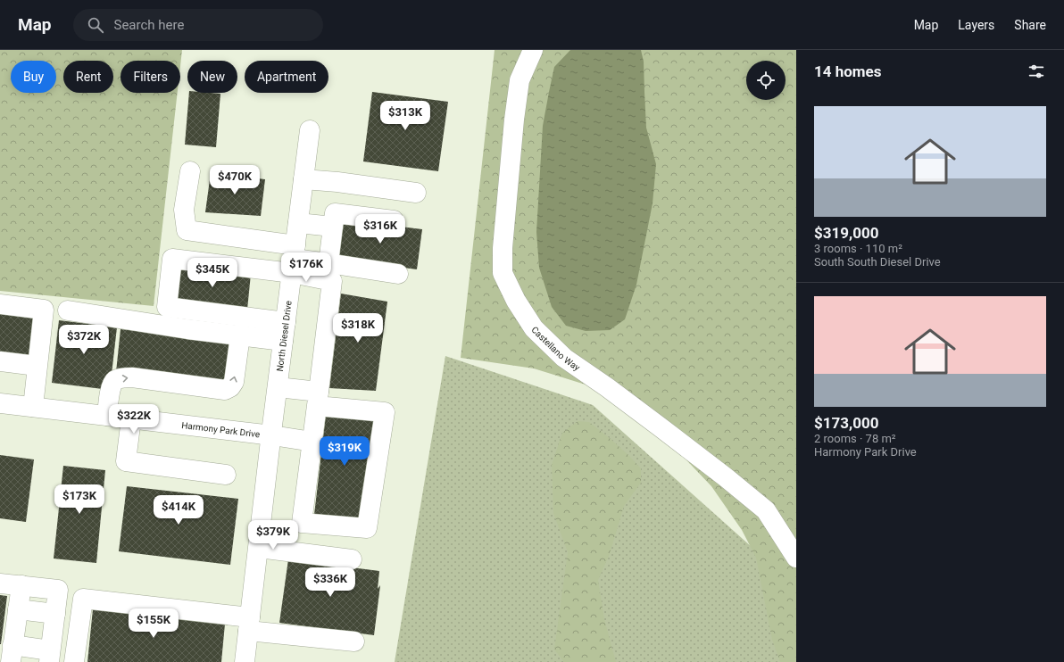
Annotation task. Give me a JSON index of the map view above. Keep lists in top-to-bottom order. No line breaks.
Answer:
{"streets":{"street":["North Diesel Drive","Castellano Way","Harmony Park Drive"]},"crossings":[["North Diesel Drive","Harmony Park Drive"]],"page":{"header":"Map","search":"Search here","nav":["Map","Layers","Share"],"heading":"14 homes","chip":["Buy","Rent","Filters","New","Apartment"],"list":[{"name":"$319,000","note":"3 rooms · 110 m² · South South Diesel Drive"},{"name":"$173,000","note":"2 rooms · 78 m² · Harmony Park Drive"}],"price":["$313K","$470K","$316K","$176K","$345K","$318K","$372K","$322K","$319K","$173K","$414K","$379K","$336K","$155K"]}}
